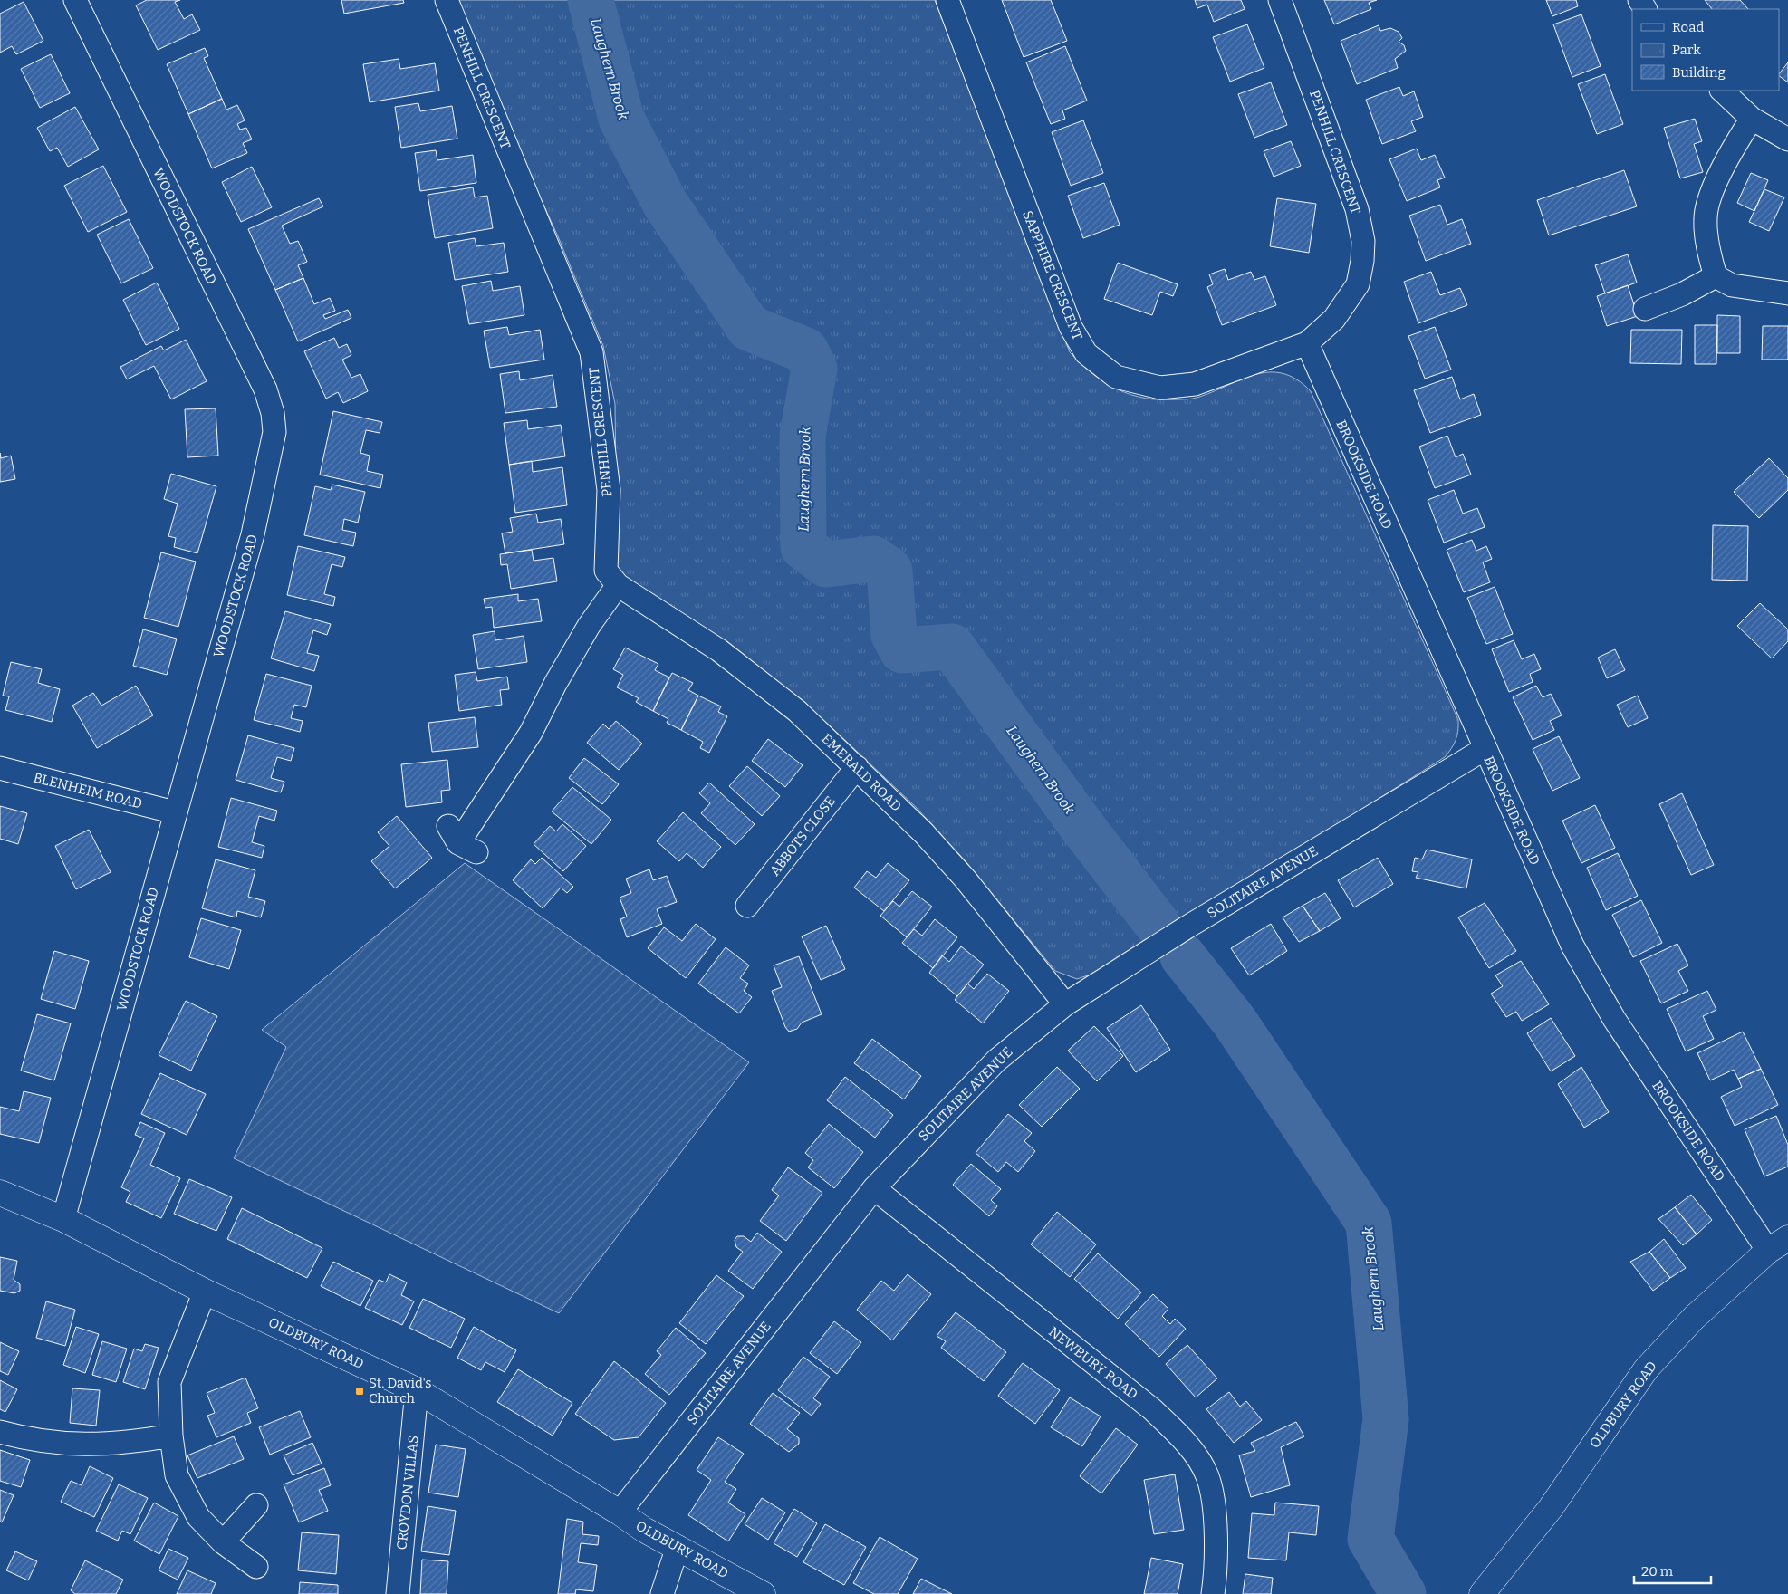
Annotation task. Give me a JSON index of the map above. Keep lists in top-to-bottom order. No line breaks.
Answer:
{"streets":{"street":["PENHILL CRESCENT","WOODSTOCK ROAD","SAPPHIRE CRESCENT","BROOKSIDE ROAD","EMERALD ROAD","BLENHEIM ROAD","ABBOTS CLOSE","SOLITAIRE AVENUE","OLDBURY ROAD","NEWBURY ROAD","CROYDON VILLAS"]},"crossings":[["PENHILL CRESCENT","SAPPHIRE CRESCENT"],["PENHILL CRESCENT","BROOKSIDE ROAD"],["PENHILL CRESCENT","EMERALD ROAD"],["WOODSTOCK ROAD","BLENHEIM ROAD"],["WOODSTOCK ROAD","OLDBURY ROAD"],["SAPPHIRE CRESCENT","BROOKSIDE ROAD"],["BROOKSIDE ROAD","SOLITAIRE AVENUE"],["BROOKSIDE ROAD","OLDBURY ROAD"],["EMERALD ROAD","ABBOTS CLOSE"],["EMERALD ROAD","SOLITAIRE AVENUE"],["SOLITAIRE AVENUE","OLDBURY ROAD"],["SOLITAIRE AVENUE","NEWBURY ROAD"],["OLDBURY ROAD","CROYDON VILLAS"]],"water":["Laughern Brook"],"places":{"transit":["St. David's Church"]},"legend":["Road","Park","Building"],"scale_bar":"20 m"}
